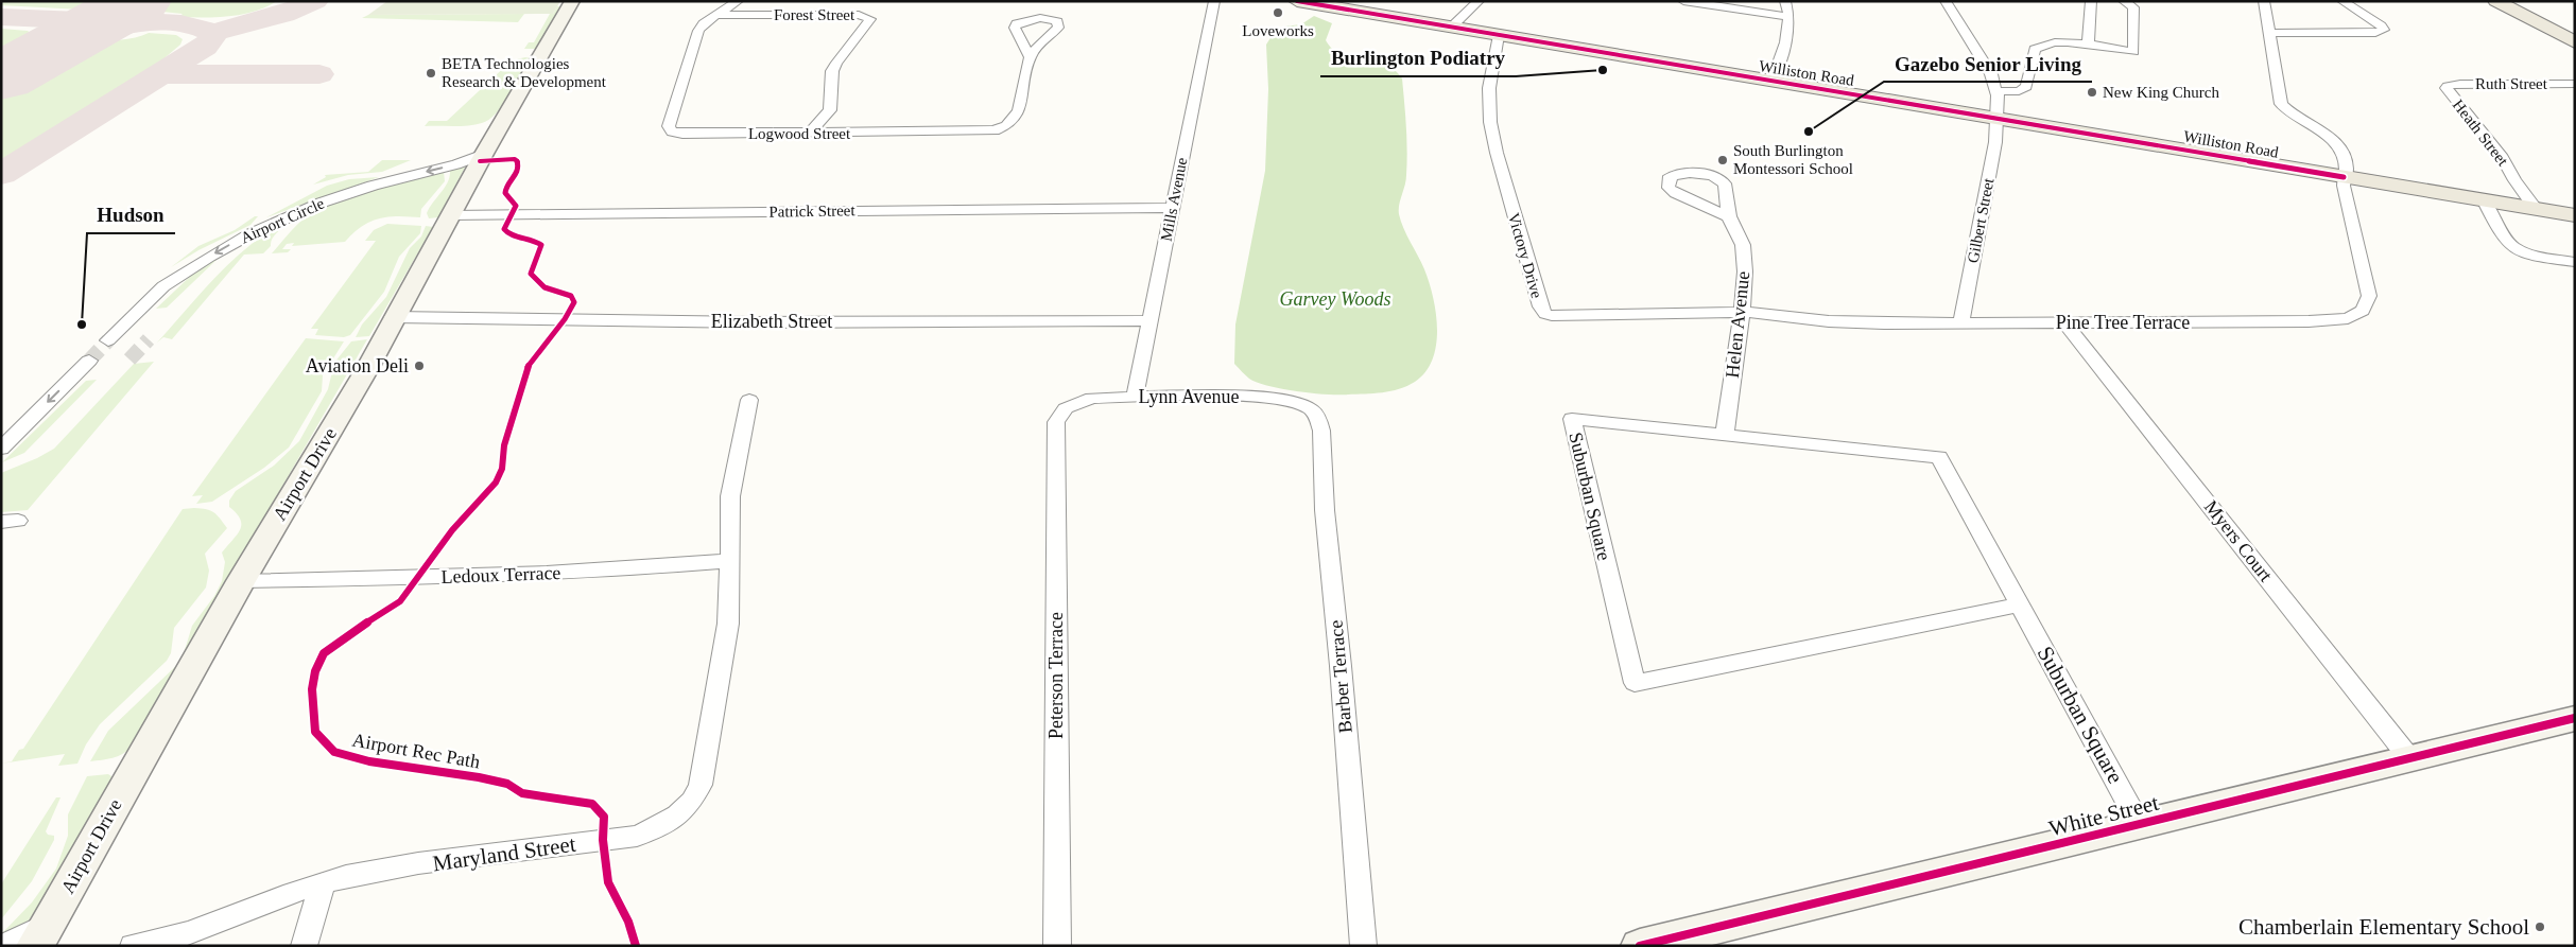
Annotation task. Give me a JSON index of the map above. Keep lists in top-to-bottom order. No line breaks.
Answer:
{"streets":{"main road":["Williston Road","Airport Drive","White Street"],"street":["Forest Street","Ruth Street","Heath Street","Logwood Street","Mills Avenue","Patrick Street","Airport Circle","Gilbert Street","Victory Drive","Elizabeth Street","Pine Tree Terrace","Helen Avenue","Lynn Avenue","Suburban Square","Myers Court","Ledoux Terrace","Peterson Terrace","Barber Terrace","Maryland Street"],"cycle path":["Airport Rec Path"]},"crossings":[["Forest Street","Logwood Street"],["Williston Road","Heath Street"],["Williston Road","Gilbert Street"],["Williston Road","Victory Drive"],["Williston Road","Pine Tree Terrace"],["Ruth Street","Heath Street"],["Mills Avenue","Patrick Street"],["Mills Avenue","Elizabeth Street"],["Mills Avenue","Lynn Avenue"],["Patrick Street","Airport Drive"],["Airport Circle","Airport Drive"],["Gilbert Street","Pine Tree Terrace"],["Victory Drive","Pine Tree Terrace"],["Victory Drive","Helen Avenue"],["Elizabeth Street","Airport Drive"],["Pine Tree Terrace","Helen Avenue"],["Pine Tree Terrace","Myers Court"],["Helen Avenue","Suburban Square"],["Lynn Avenue","Peterson Terrace"],["Lynn Avenue","Barber Terrace"],["Airport Drive","Ledoux Terrace"],["Suburban Square","White Street"],["Myers Court","White Street"],["Ledoux Terrace","Maryland Street"]],"one_way":["Airport Circle"],"parks":["Garvey Woods"],"places":["Loveworks","Burlington Podiatry","BETA Technologies Research & Development","New King Church","Gazebo Senior Living","South Burlington Montessori School","Hudson","Aviation Deli","Chamberlain Elementary School"]}
